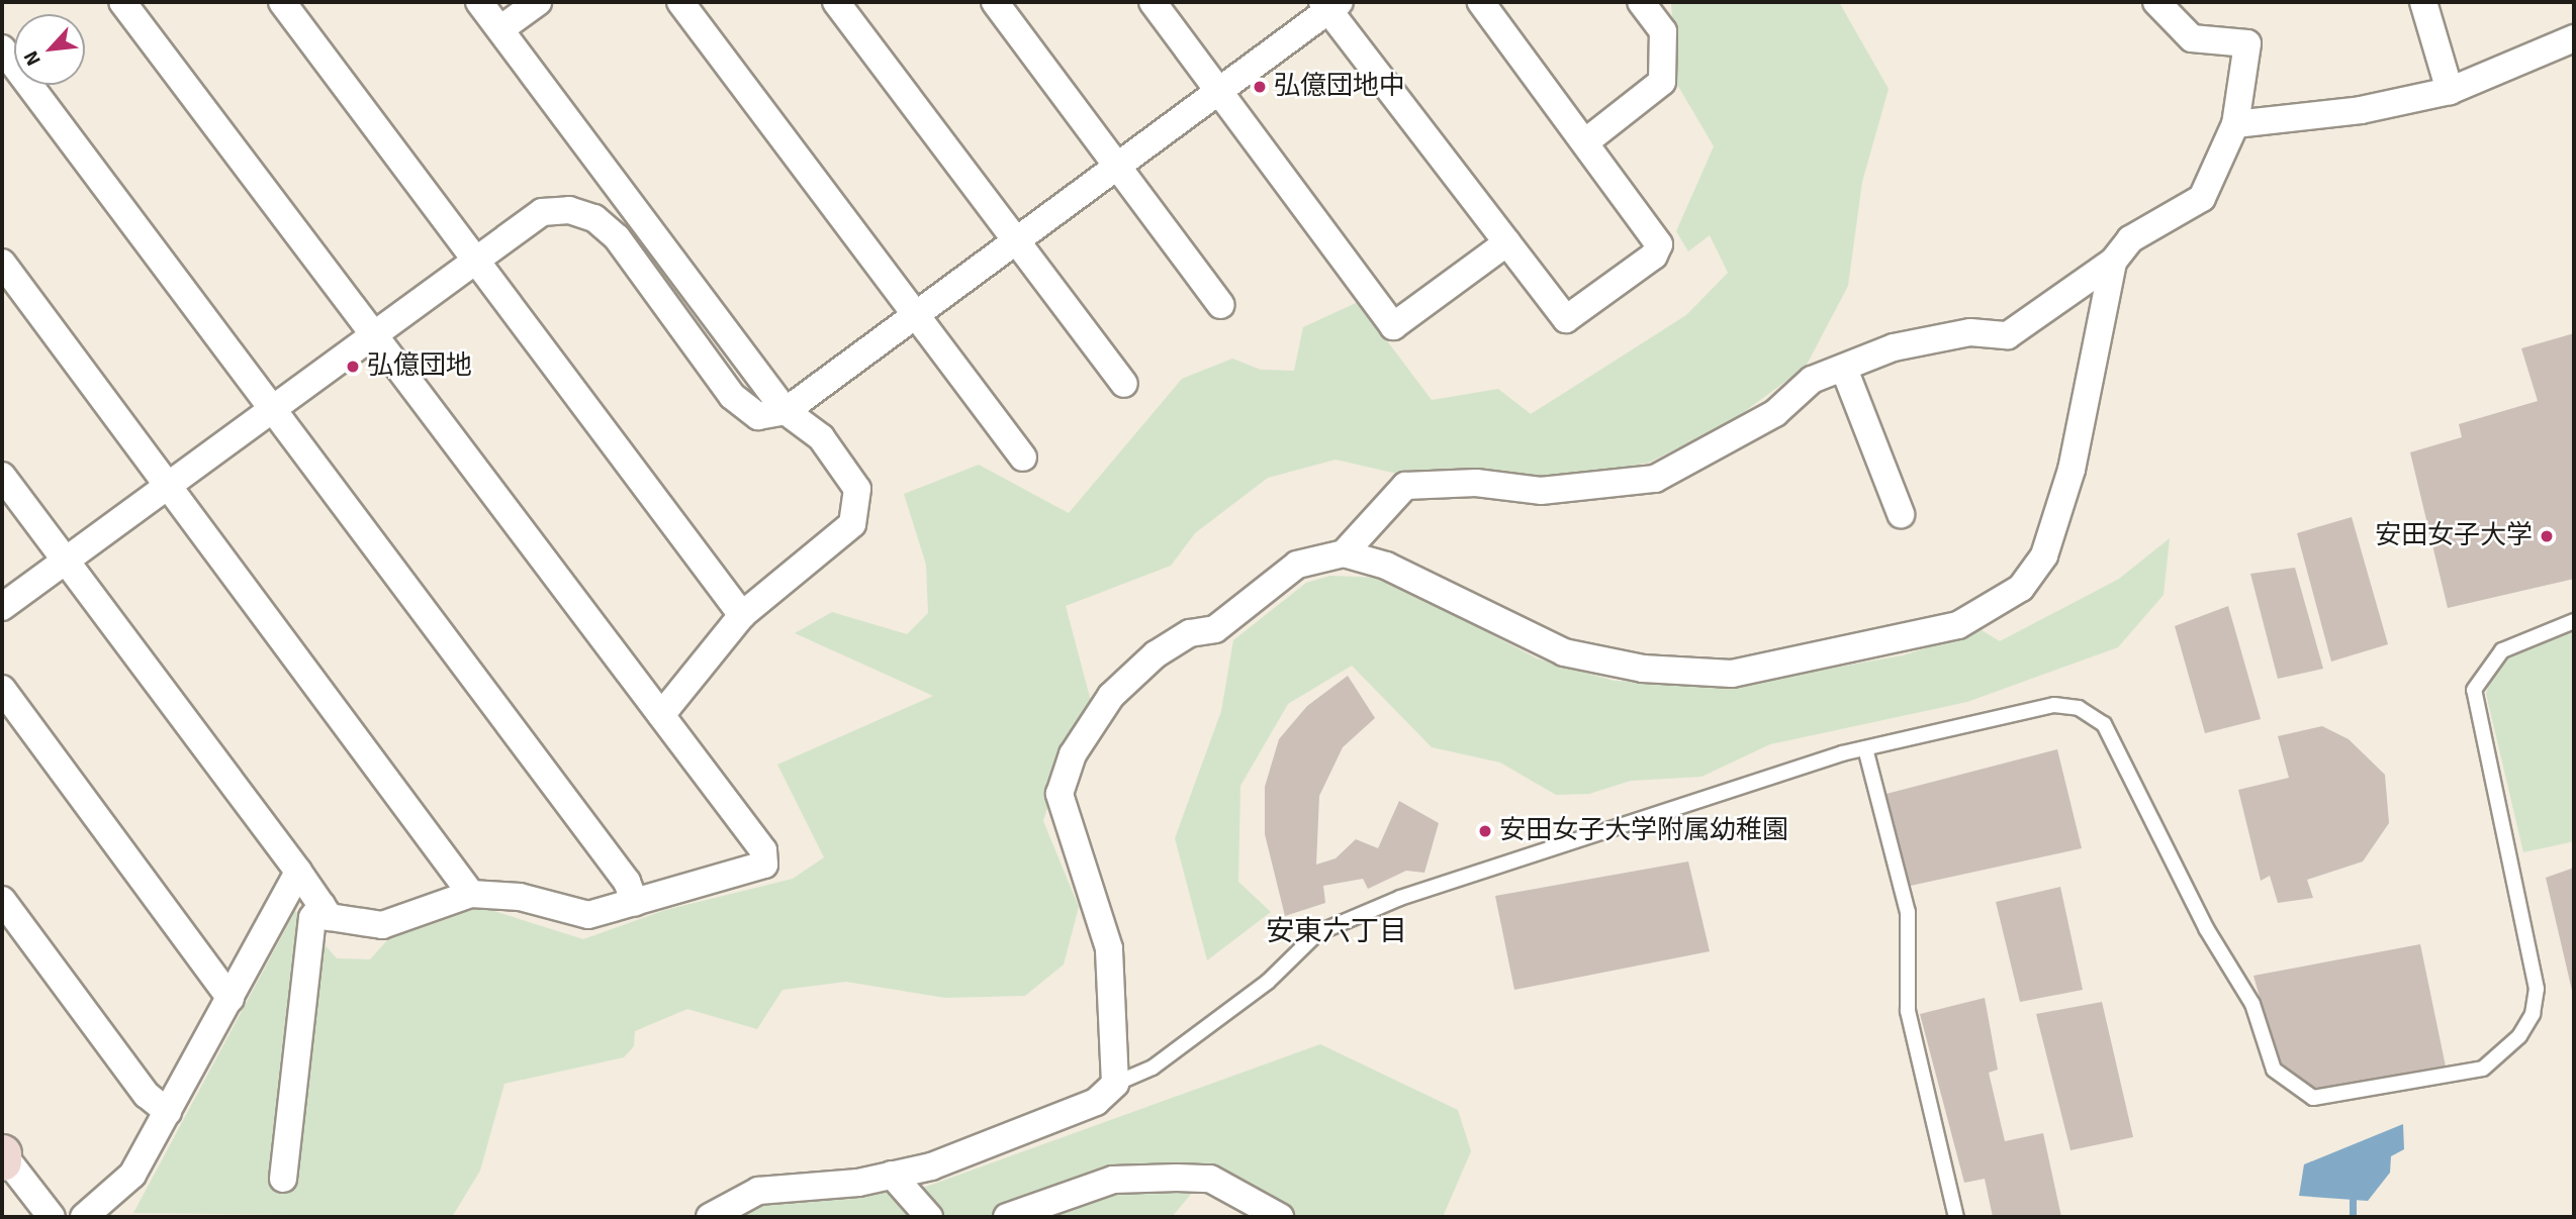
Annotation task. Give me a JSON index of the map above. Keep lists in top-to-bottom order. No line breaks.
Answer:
{"districts":["安東六丁目"],"places":["弘億団地中","弘億団地","安田女子大学","安田女子大学附属幼稚園"],"north":"bottom left"}
